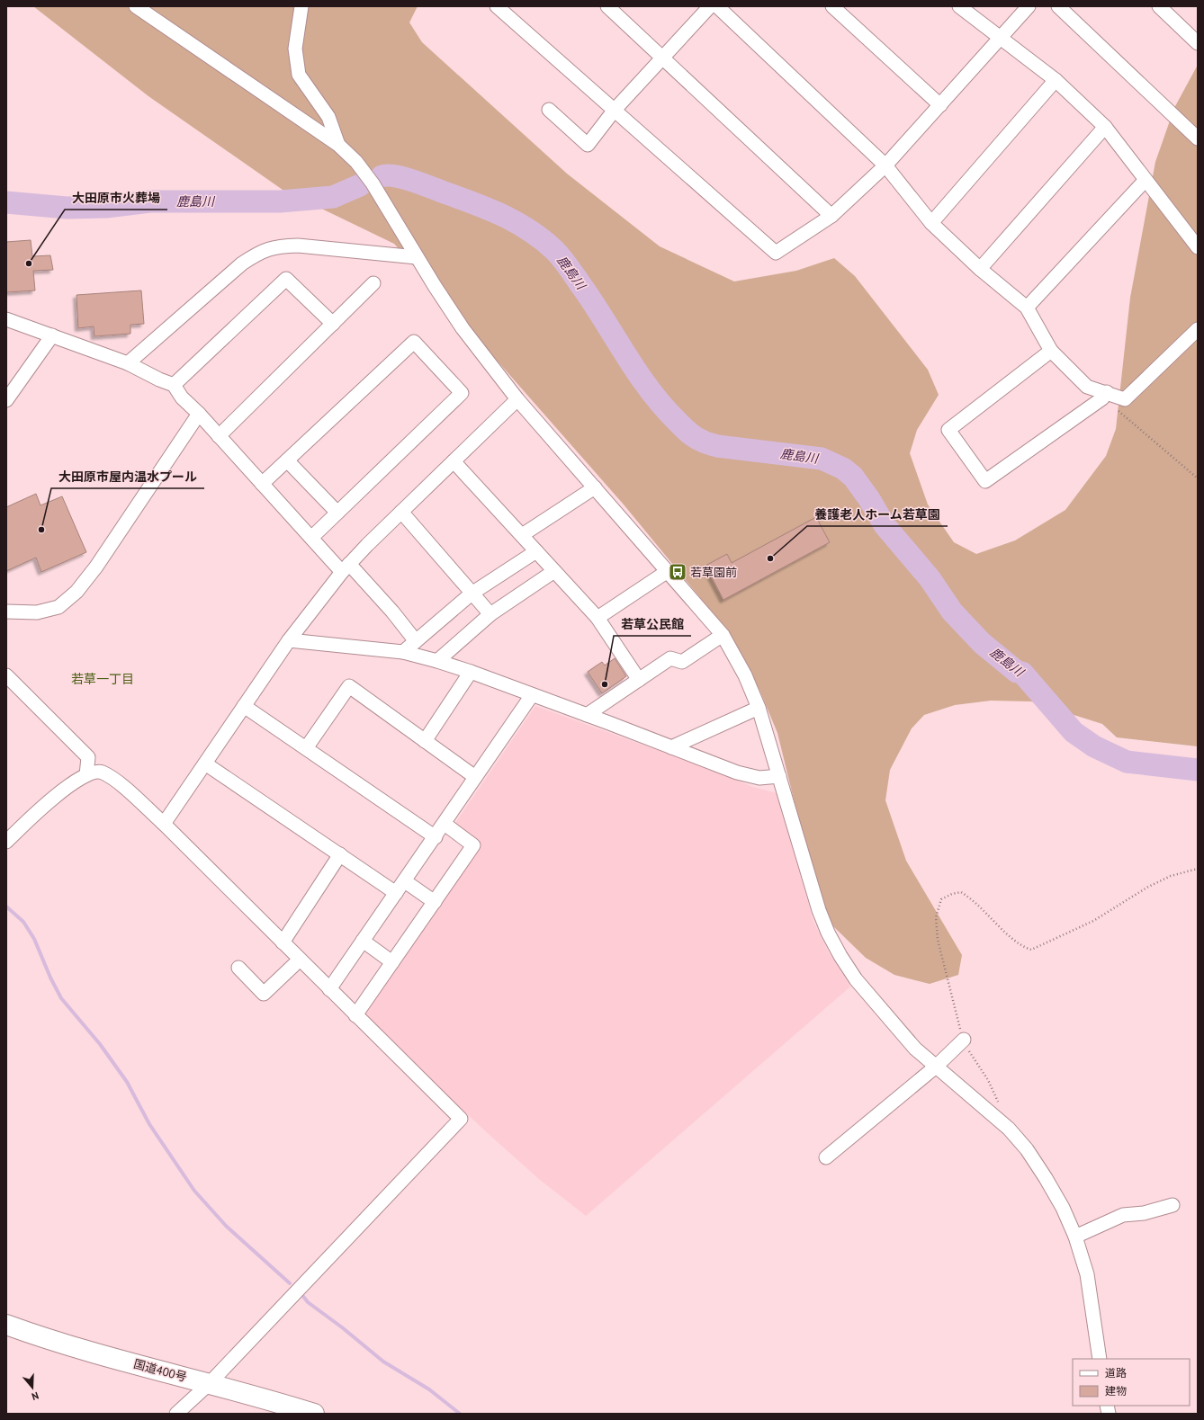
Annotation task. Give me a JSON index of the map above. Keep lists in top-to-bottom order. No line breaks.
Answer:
{"streets":{"highway":["国道400号"]},"districts":["若草一丁目"],"water":["鹿島川"],"places":{"other":["大田原市火葬場","大田原市屋内温水プール","養護老人ホーム若草園","若草公民館"],"bus stop":["若草園前"]},"legend":["道路","建物"],"north":"bottom"}
